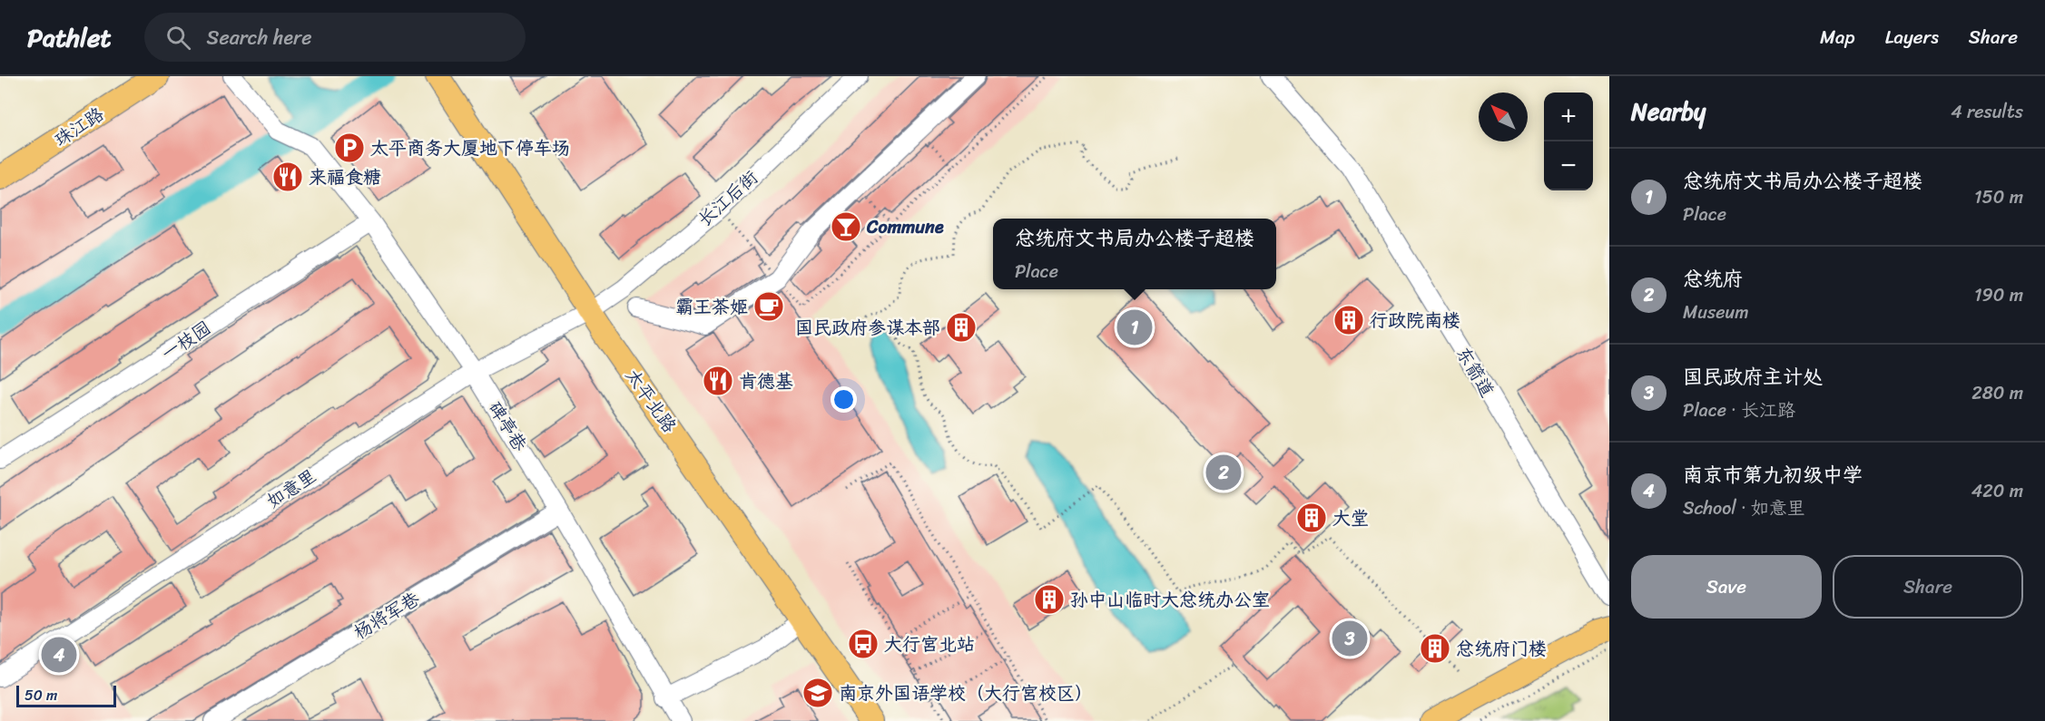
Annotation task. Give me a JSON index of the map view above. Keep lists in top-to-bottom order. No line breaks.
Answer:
{"streets":{"main road":["珠江路","太平北路"],"street":["长江后街","一枝园","东箭道","碑亭巷","如意里","杨将军巷"]},"crossings":[["长江后街","太平北路"],["长江后街","如意里"],["一枝园","碑亭巷"],["太平北路","如意里"],["碑亭巷","如意里"],["碑亭巷","杨将军巷"]],"places":{"parking":["太平商务大厦地下停车场"],"restaurant":["来福食糖","肯德基"],"bar":["Commune"],"cafe":["霸王茶姬"],"building":["行政院南楼","国民政府参谋本部","大堂","孙中山临时大总统办公室","总统府门楼"],"bus stop":["大行宫北站"],"school or university":["南京外国语学校（大行宫校区）"]},"scale_bar":"50 m","north":"top left","page":{"header":"Pathlet","search":"Search here","nav":["Map","Layers","Share"],"heading":["Nearby","4 results"],"map_buttons":["+","−"],"list":[{"mark":"1","name":"总统府文书局办公楼子超楼","note":"Place","value":"150 m"},{"mark":"2","name":"总统府","note":"Museum","value":"190 m"},{"mark":"3","name":"国民政府主计处","note":"Place · 长江路","value":"280 m"},{"mark":"4","name":"南京市第九初级中学","note":"School · 如意里","value":"420 m"}],"popup":["总统府文书局办公楼子超楼","Place"],"pins":["1","2","3","4"],"buttons":["Save","Share"],"scale":"50 m"}}
